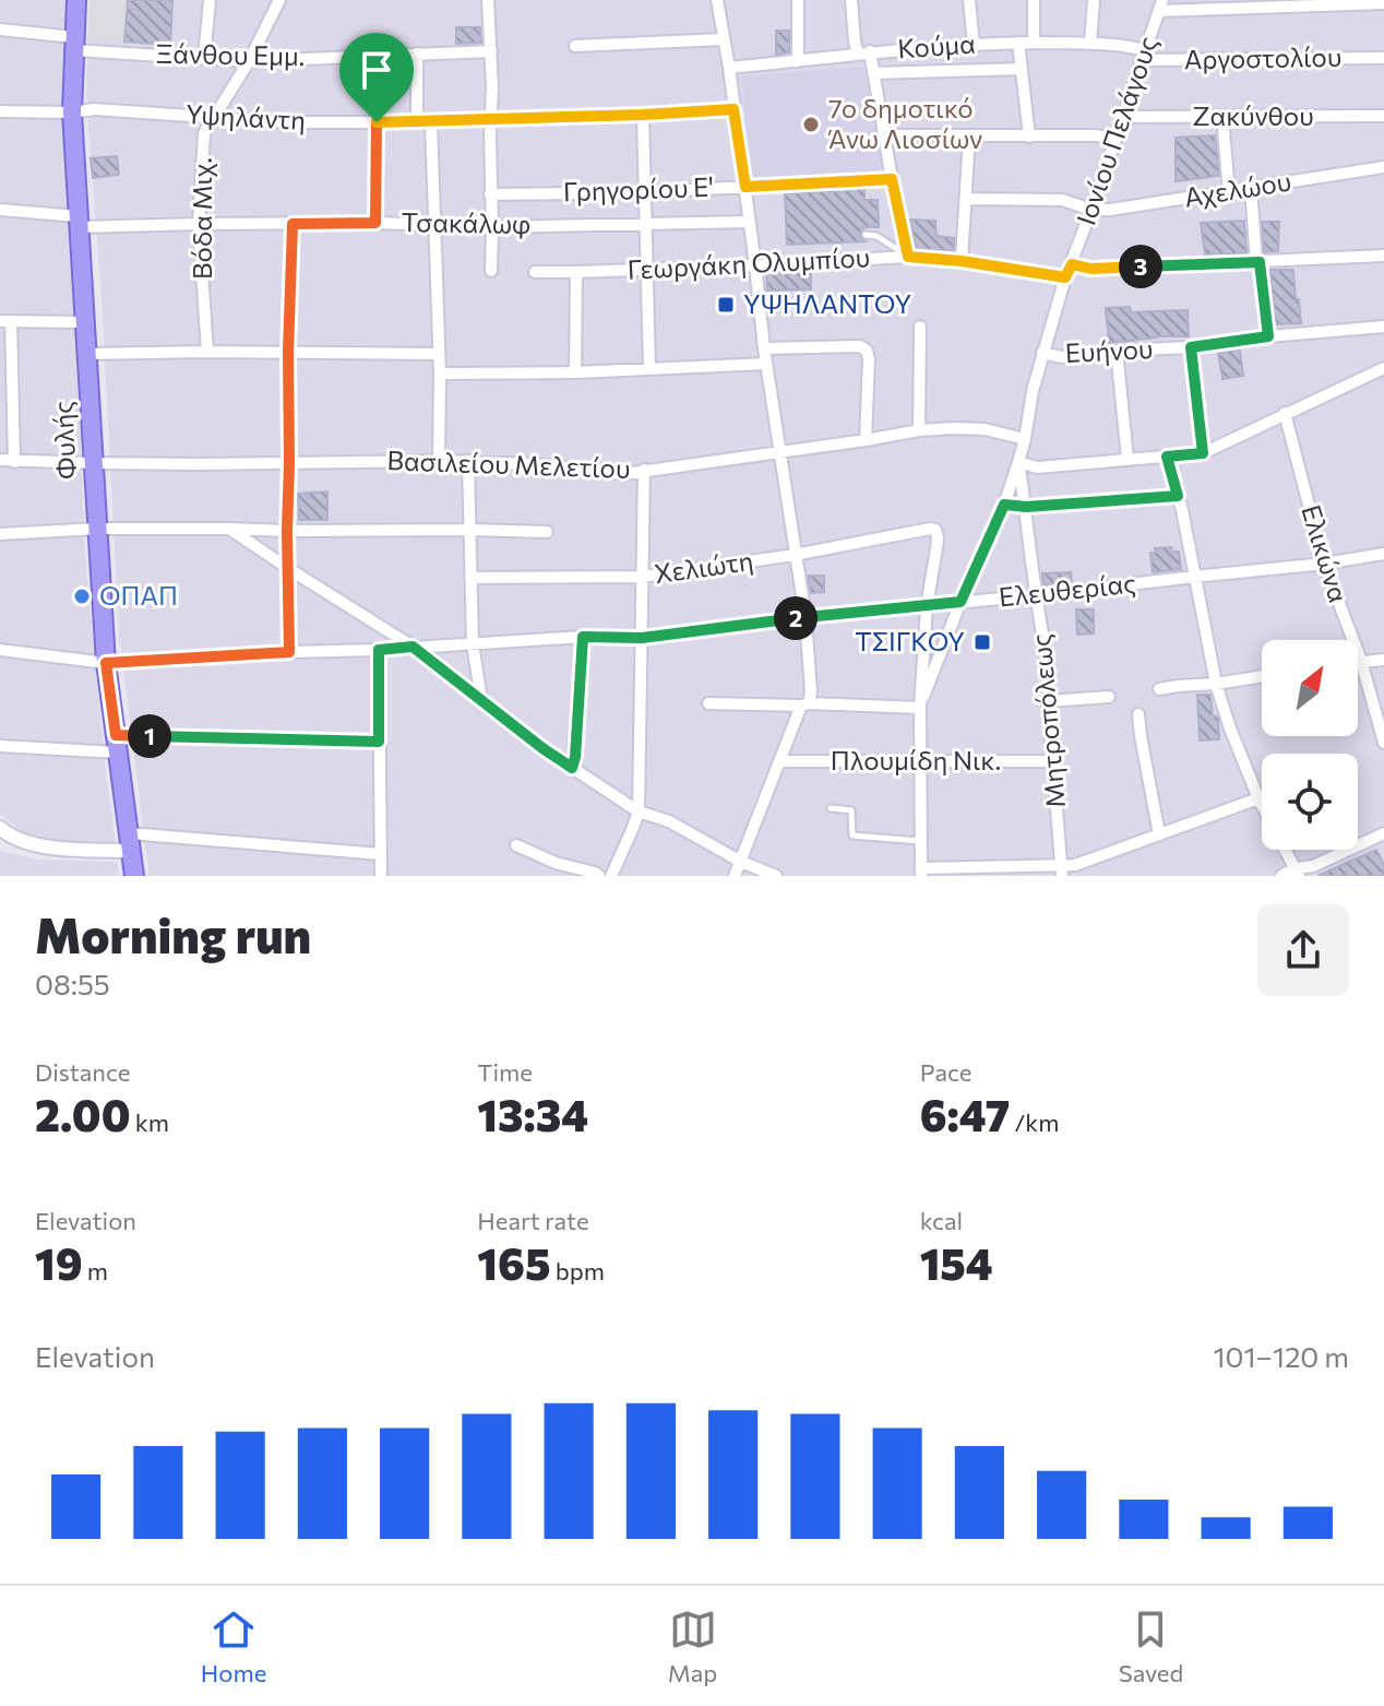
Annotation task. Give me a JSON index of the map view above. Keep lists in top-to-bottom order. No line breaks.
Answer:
{"streets":{"main road":["Φυλής"],"street":["Κούμα","Ξάνθου Εμμ.","Αργοστολίου","Ζακύνθου","Υψηλάντη","Ιονίου Πελάγους","Γρηγορίου Ε'","Αχελώου","Βόδα Μιχ.","Τσακάλωφ","Γεωργάκη Ολυμπίου","Ευήνου","Βασιλείου Μελετίου","Ελικώνα","Χελιώτη","Ελευθερίας","Μητροπόλεως","Πλουμίδη Νικ."]},"crossings":[["Κούμα","Αργοστολίου"],["Κούμα","Ιονίου Πελάγους"],["Ξάνθου Εμμ.","Βόδα Μιχ."],["Ξάνθου Εμμ.","Φυλής"],["Αργοστολίου","Ιονίου Πελάγους"],["Ζακύνθου","Ιονίου Πελάγους"],["Υψηλάντη","Βόδα Μιχ."],["Υψηλάντη","Φυλής"],["Ιονίου Πελάγους","Αχελώου"],["Ιονίου Πελάγους","Γεωργάκη Ολυμπίου"],["Ιονίου Πελάγους","Ευήνου"],["Ιονίου Πελάγους","Βασιλείου Μελετίου"],["Ιονίου Πελάγους","Ελευθερίας"],["Ιονίου Πελάγους","Μητροπόλεως"],["Βόδα Μιχ.","Τσακάλωφ"],["Τσακάλωφ","Φυλής"],["Φυλής","Βασιλείου Μελετίου"],["Φυλής","Ελευθερίας"],["Ελικώνα","Ελευθερίας"],["Χελιώτη","Ελευθερίας"],["Ελευθερίας","Μητροπόλεως"],["Μητροπόλεως","Πλουμίδη Νικ."]],"places":{"other":["7ο δημοτικό Άνω Λιοσίων","ΟΠΑΠ"],"transit":["ΥΨΗΛΑΝΤΟΥ","ΤΣΙΓΚΟΥ"]},"north":"top right","page":{"pins":["3","2","1"],"heading":["Morning run","08:55"],"stats":[["Distance","2.00 km"],["Time","13:34"],["Pace","6:47 /km"],["Elevation","19 m"],["Heart rate","165 bpm"],["kcal","154"]],"chart":["Elevation","101–120 m"],"tabs":["Home","Map","Saved"]}}
